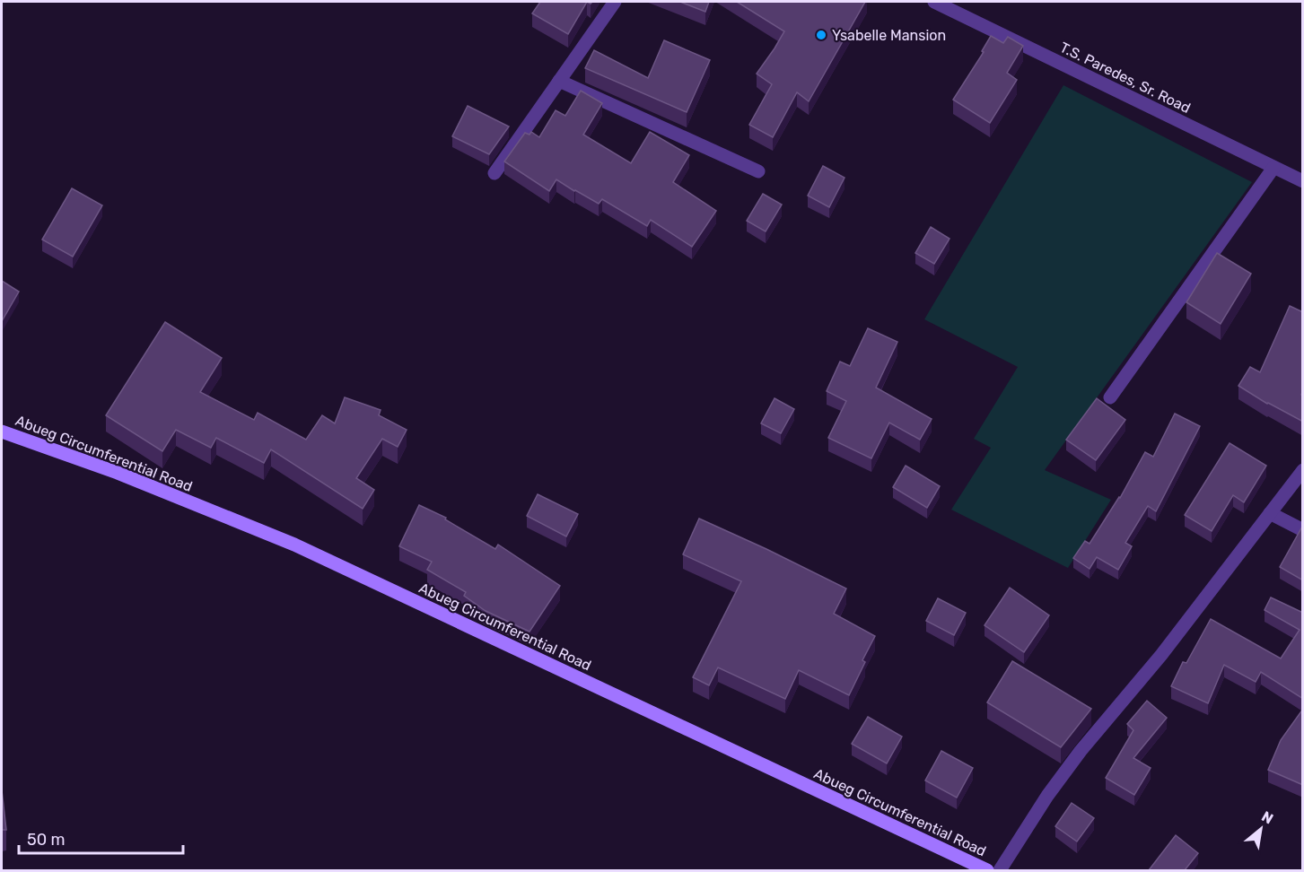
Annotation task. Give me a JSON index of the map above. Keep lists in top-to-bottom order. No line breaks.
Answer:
{"streets":{"street":["T.S. Paredes, Sr. Road","Abueg Circumferential Road"]},"places":["Ysabelle Mansion"],"scale_bar":"50 m","north":"top right"}
